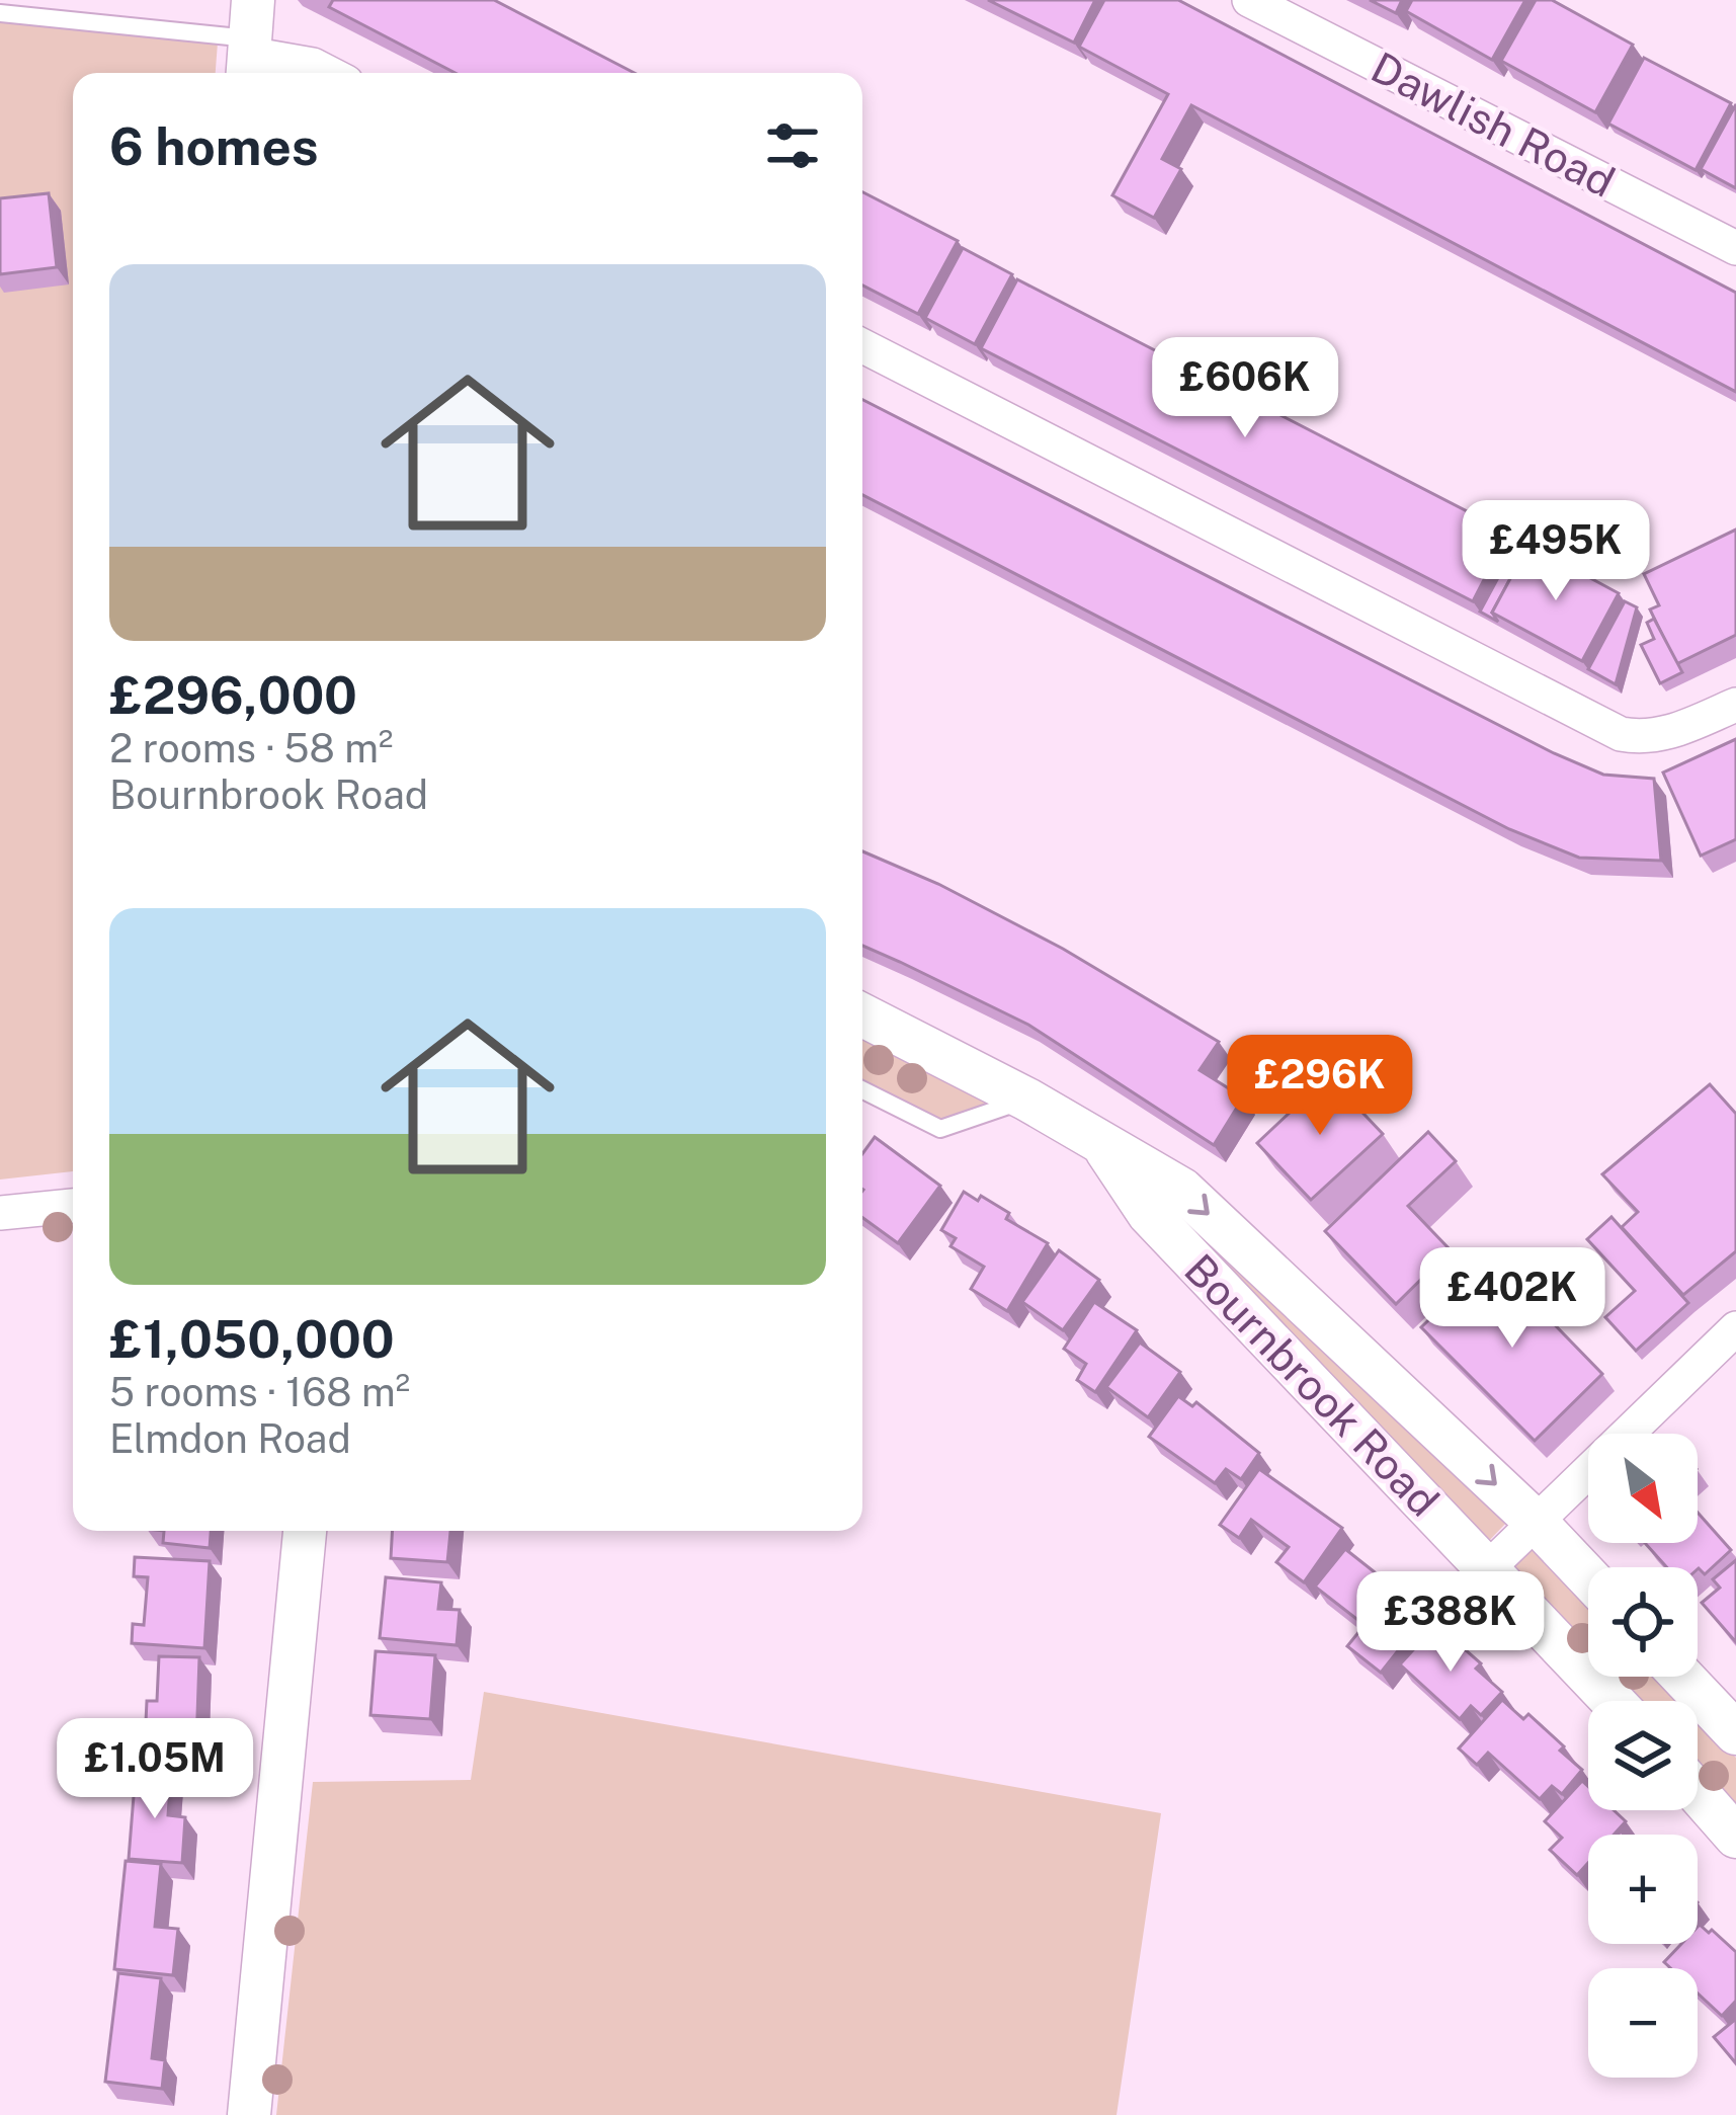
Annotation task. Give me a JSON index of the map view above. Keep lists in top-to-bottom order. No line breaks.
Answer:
{"streets":{"street":["Dawlish Road","Bournbrook Road"]},"north":"bottom right","page":{"heading":"6 homes","list":[{"name":"£296,000","note":"2 rooms · 58 m² · Bournbrook Road"},{"name":"£1,050,000","note":"5 rooms · 168 m² · Elmdon Road"}],"price":["£606K","£495K","£296K","£402K","£388K","£1.05M"],"map_buttons":["+","−"]}}
